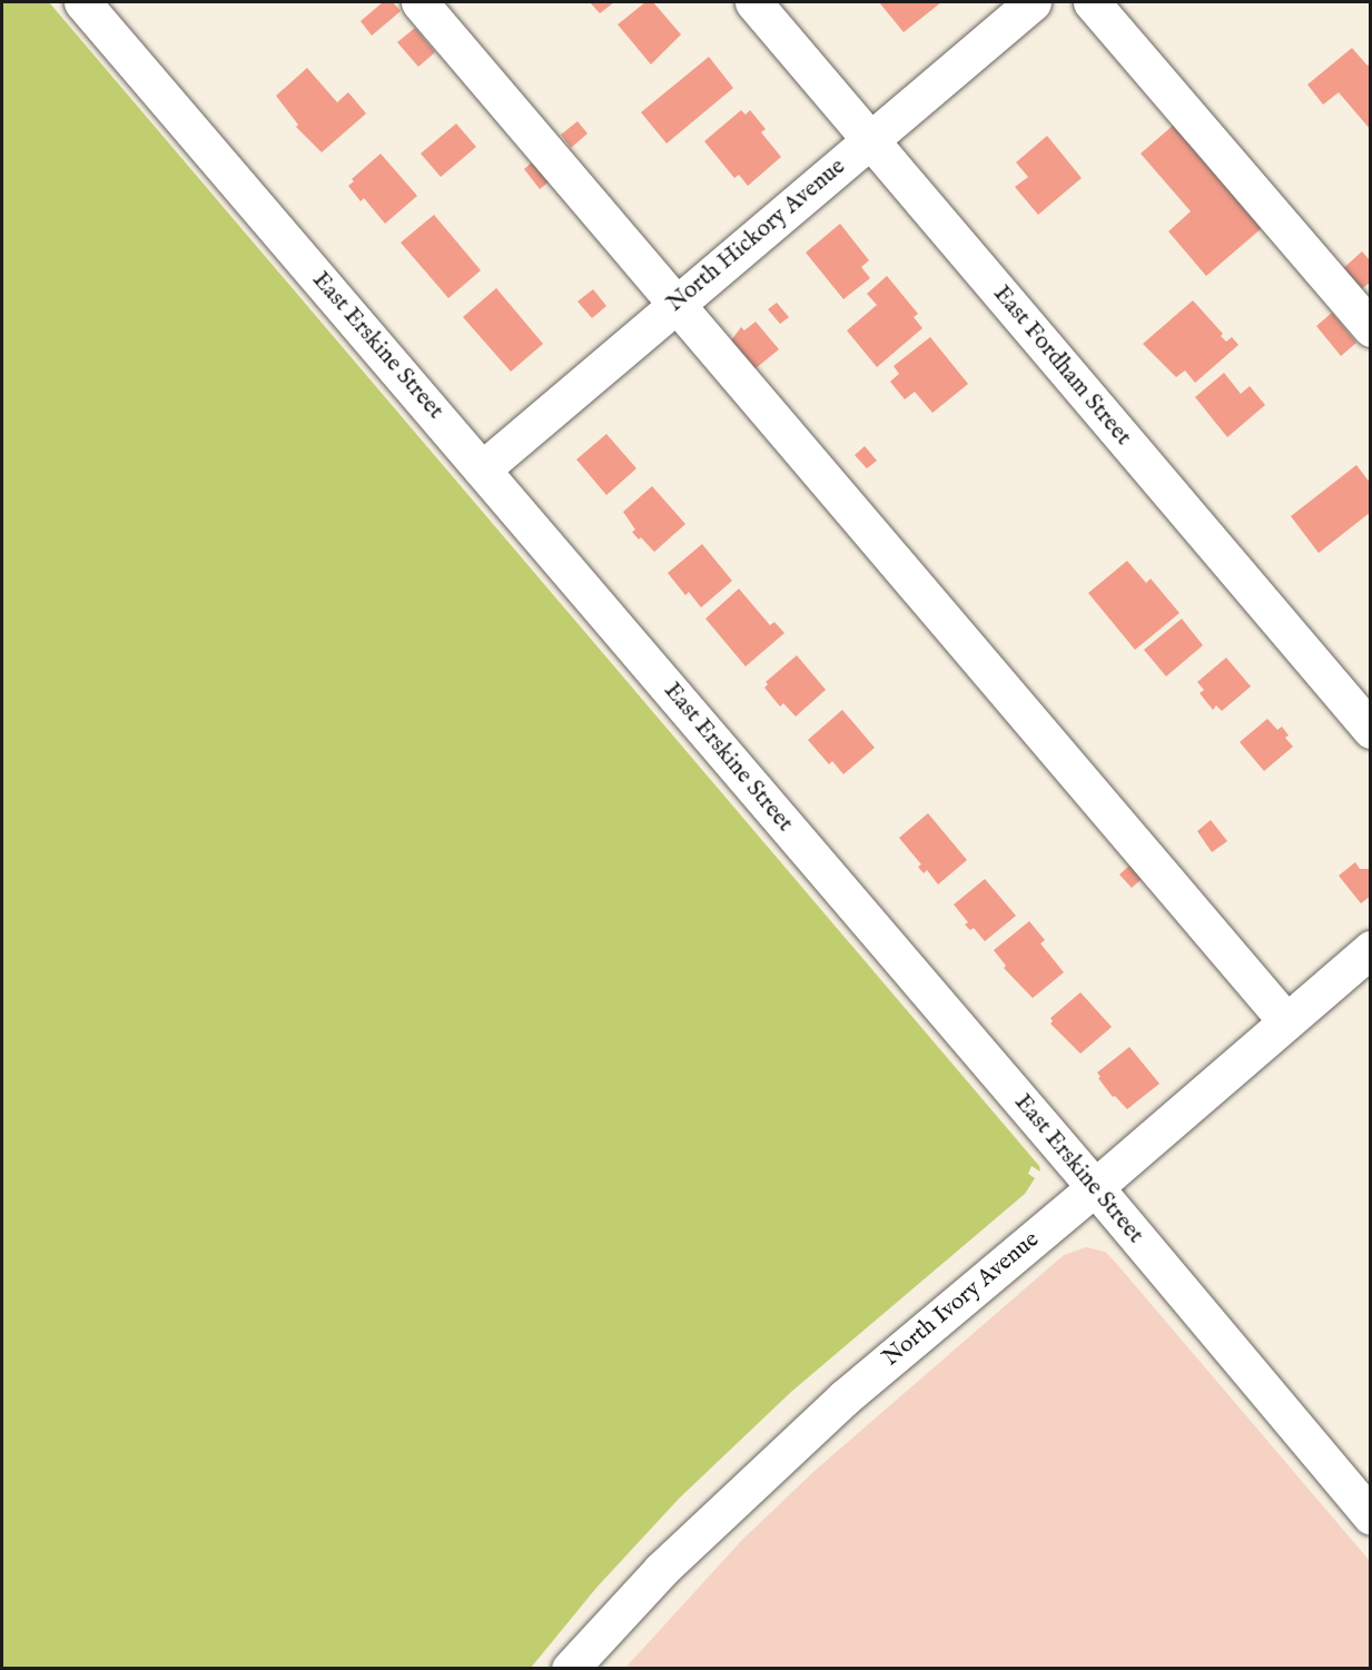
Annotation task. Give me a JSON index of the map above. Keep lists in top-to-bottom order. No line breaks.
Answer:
{"streets":{"street":["North Hickory Avenue","East Erskine Street","East Fordham Street","North Ivory Avenue"]},"crossings":[["North Hickory Avenue","East Erskine Street"],["North Hickory Avenue","East Fordham Street"],["East Erskine Street","North Ivory Avenue"]]}
